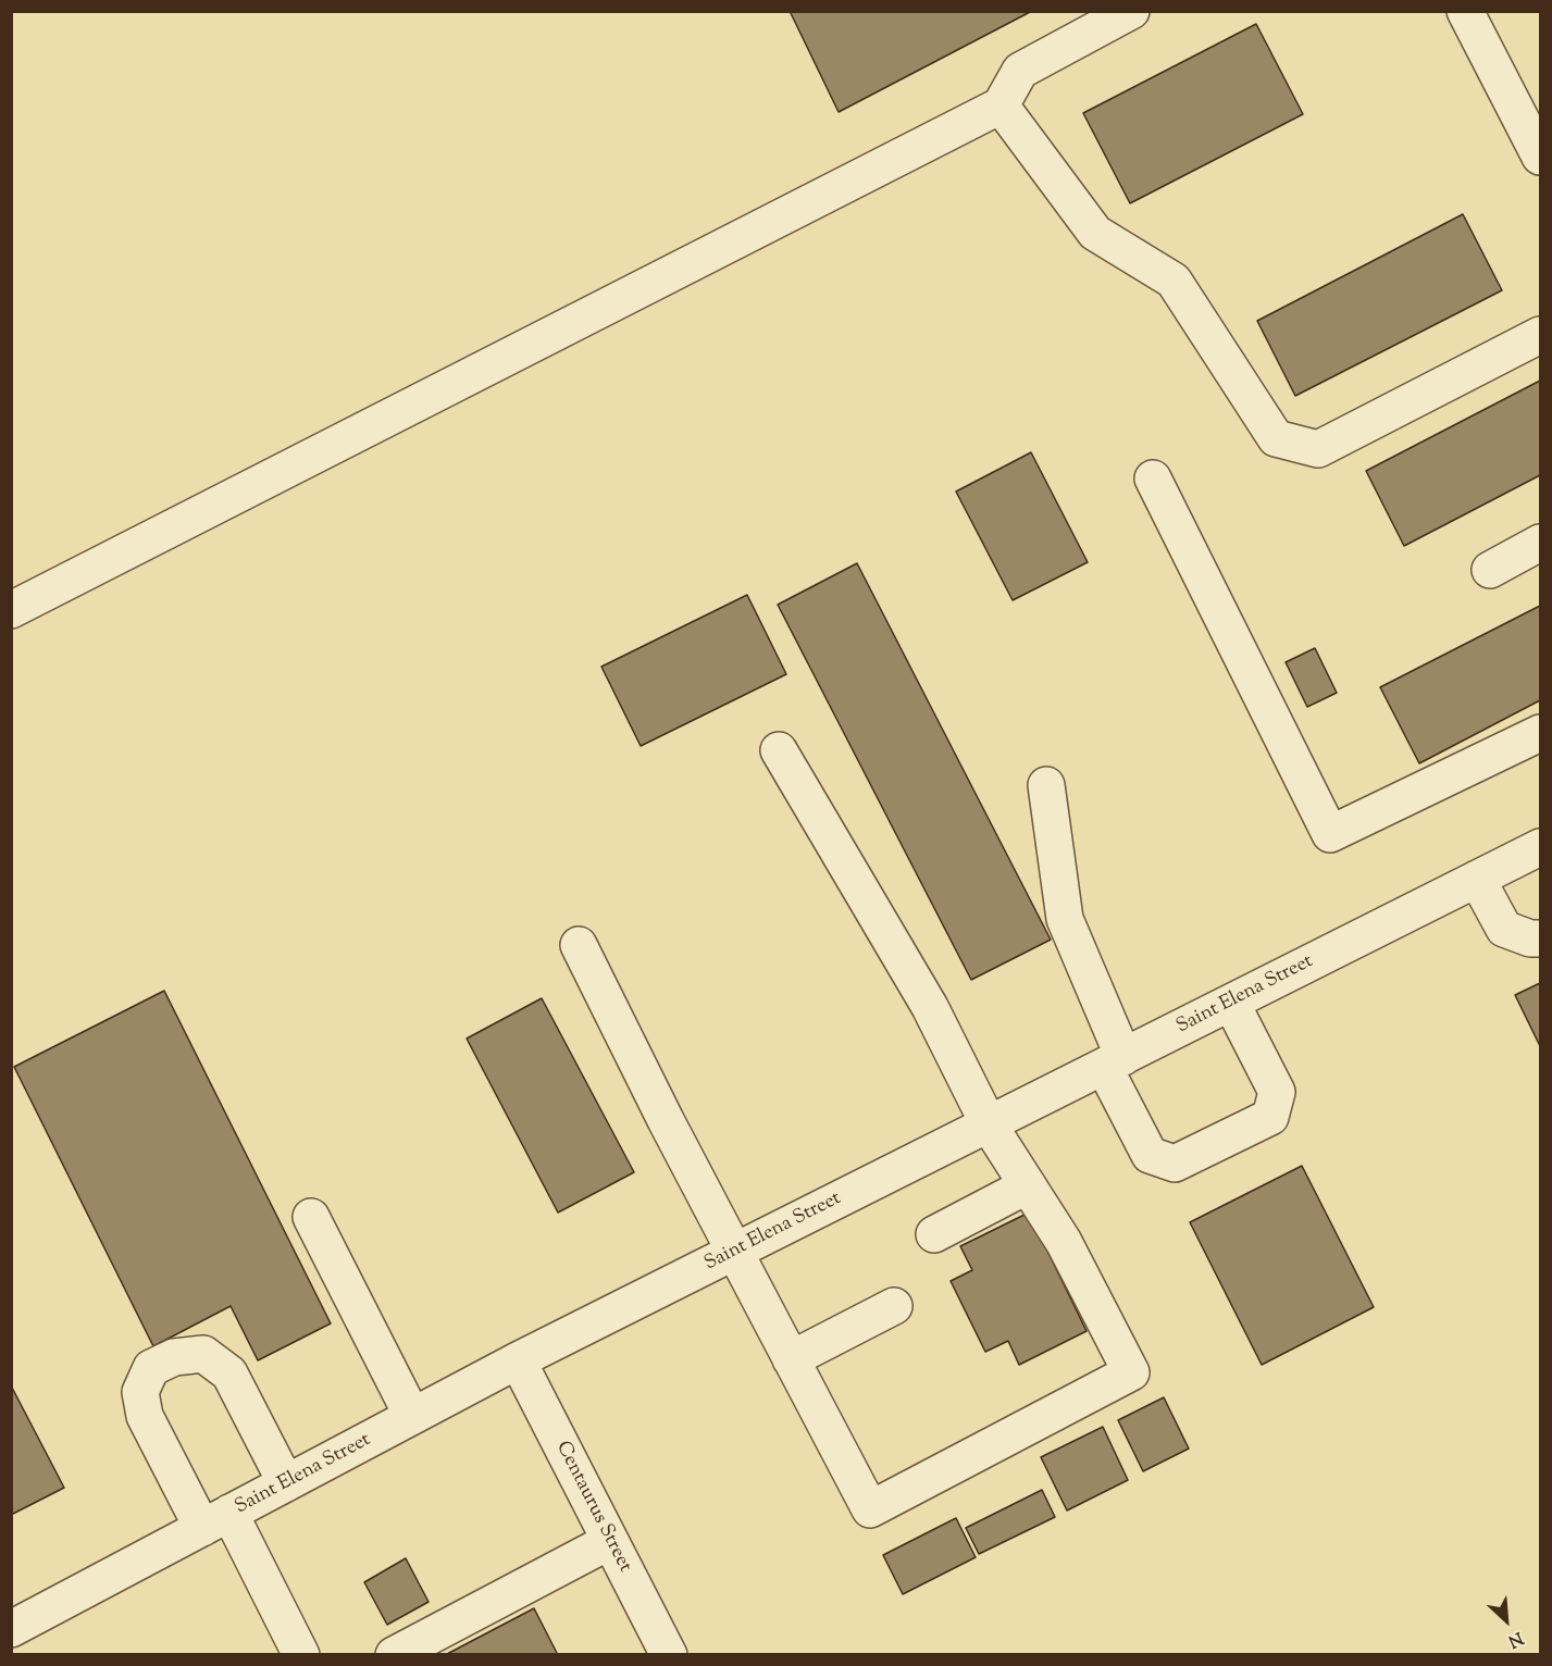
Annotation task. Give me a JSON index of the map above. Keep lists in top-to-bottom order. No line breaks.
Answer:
{"streets":{"street":["Saint Elena Street","Centaurus Street"]},"crossings":[["Saint Elena Street","Centaurus Street"]],"north":"bottom right"}
